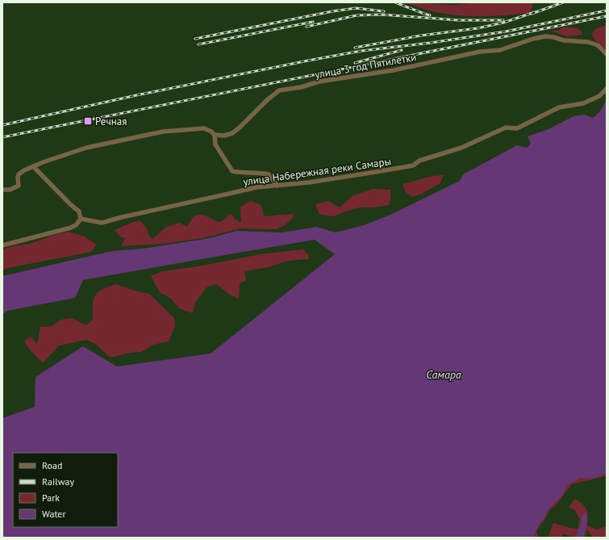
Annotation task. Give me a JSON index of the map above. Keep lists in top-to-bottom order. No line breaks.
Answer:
{"streets":{"street":["улица 3 год Пятилетки","улица Набережная реки Самары"]},"water":["Самара"],"places":{"transit":["Речная"]},"legend":["Road","Railway","Park","Water"]}
